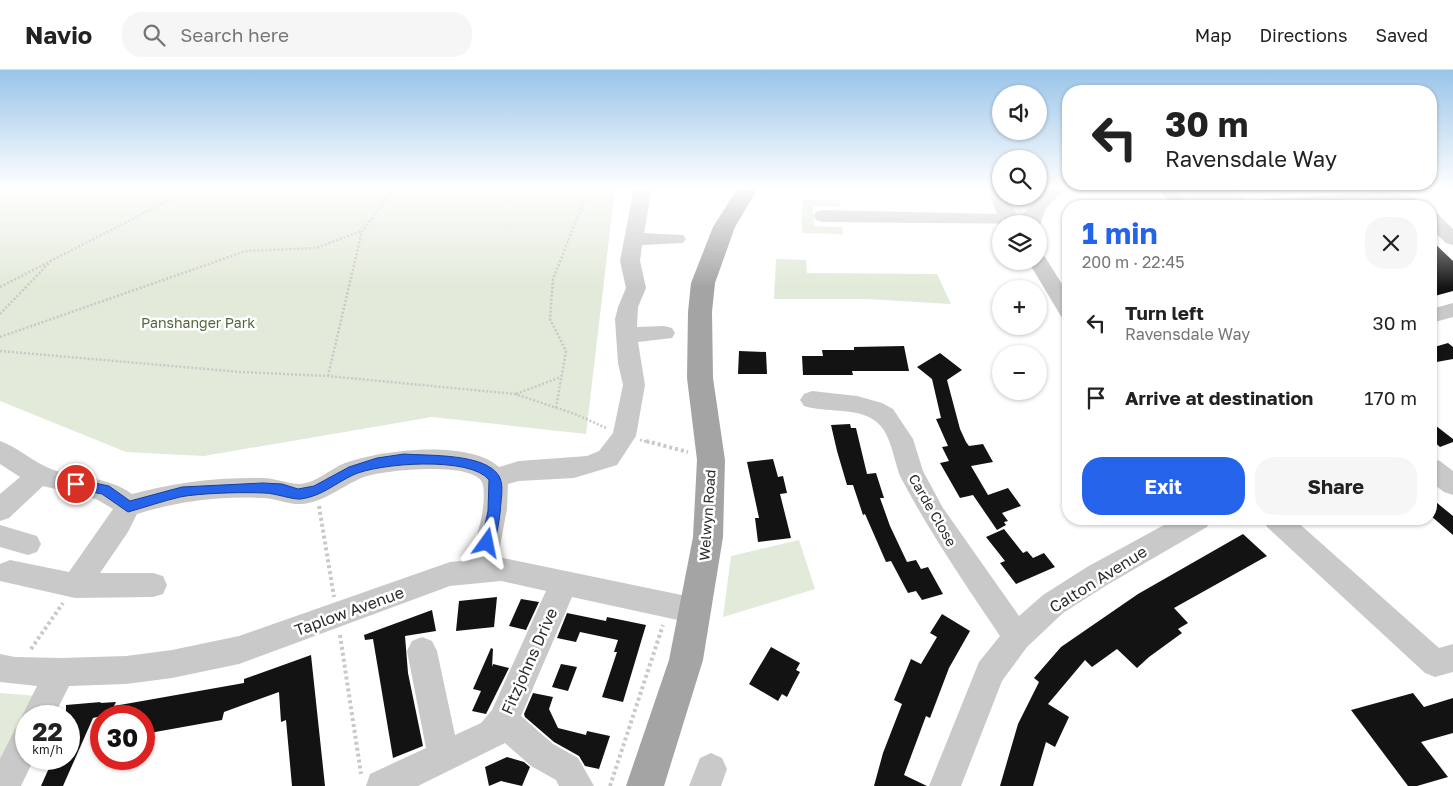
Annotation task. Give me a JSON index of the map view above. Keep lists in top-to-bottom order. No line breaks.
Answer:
{"streets":{"main road":["Welwyn Road"],"street":["Carde Close","Calton Avenue","Taplow Avenue","Fitzjohns Drive"]},"crossings":[["Carde Close","Calton Avenue"],["Welwyn Road","Taplow Avenue"],["Taplow Avenue","Fitzjohns Drive"]],"parks":["Panshanger Park"],"page":{"header":"Navio","search":"Search here","nav":["Map","Directions","Saved"],"map_buttons":["+","−"],"turn":["30 m","Ravensdale Way"],"heading":["1 min","200 m · 22:45"],"list":[{"name":"Turn left","note":"Ravensdale Way","value":"30 m"},{"name":"Arrive at destination","value":"170 m"}],"buttons":["Exit","Share"],"speed":"22 km/h","limit":"30"}}
